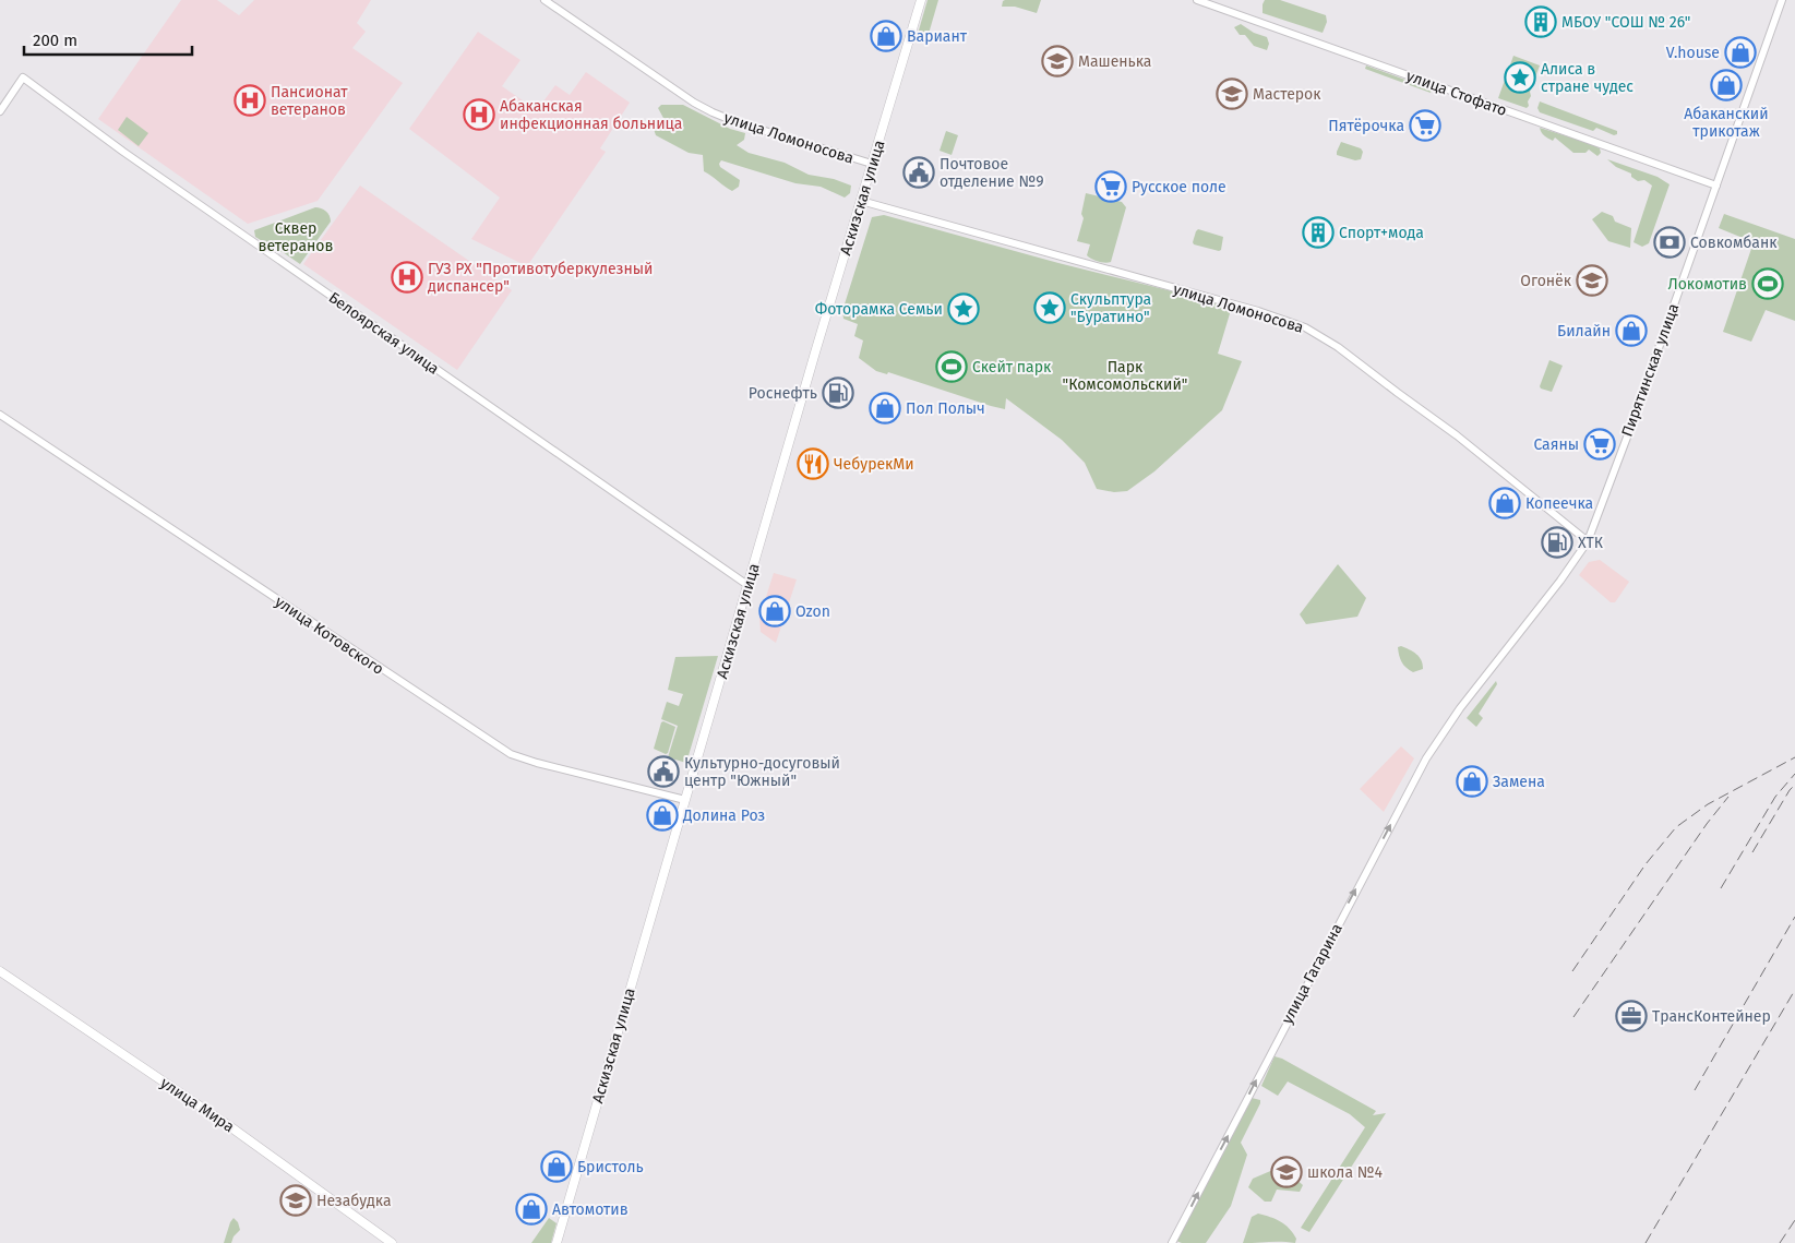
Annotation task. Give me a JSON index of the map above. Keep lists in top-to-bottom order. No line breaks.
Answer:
{"streets":{"main road":["Аскизская улица","улица Мира"],"street":["улица Стофато","улица Ломоносова","Белоярская улица","Пирятинская улица","улица Котовского","улица Гагарина"]},"crossings":[["улица Стофато","Пирятинская улица"],["улица Ломоносова","Аскизская улица"],["улица Ломоносова","Пирятинская улица"],["Аскизская улица","Белоярская улица"],["Аскизская улица","улица Котовского"],["Пирятинская улица","улица Гагарина"]],"one_way":["улица Гагарина"],"parks":["Сквер ветеранов","Парк \"Комсомольский\""],"places":{"building":["МБОУ \"СОШ № 26\"","Спорт+мода"],"shop":["Вариант","V.house","Абаканский трикотаж","Билайн","Пол Полыч","Копеечка","Ozon","Замена","Долина Роз","Бристоль","Автомотив"],"school or university":["Машенька","Мастерок","Огонёк","школа №4","Незабудка"],"place":["Алиса в стране чудес","Скульптура \"Буратино\"","Фоторамка Семьи"],"hospital":["Пансионат ветеранов","Абаканская инфекционная больница","ГУЗ РХ \"Противотуберкулезный диспансер\""],"supermarket":["Пятёрочка","Русское поле","Саяны"],"public building":["Почтовое отделение №9","Культурно-досуговый центр \"Южный\""],"bank":["Совкомбанк"],"sports":["Локомотив","Скейт парк"],"fuel station":["Роснефть","ХТК"],"restaurant":["ЧебурекМи"],"office":["ТрансКонтейнер"]},"scale_bar":"200 m"}
